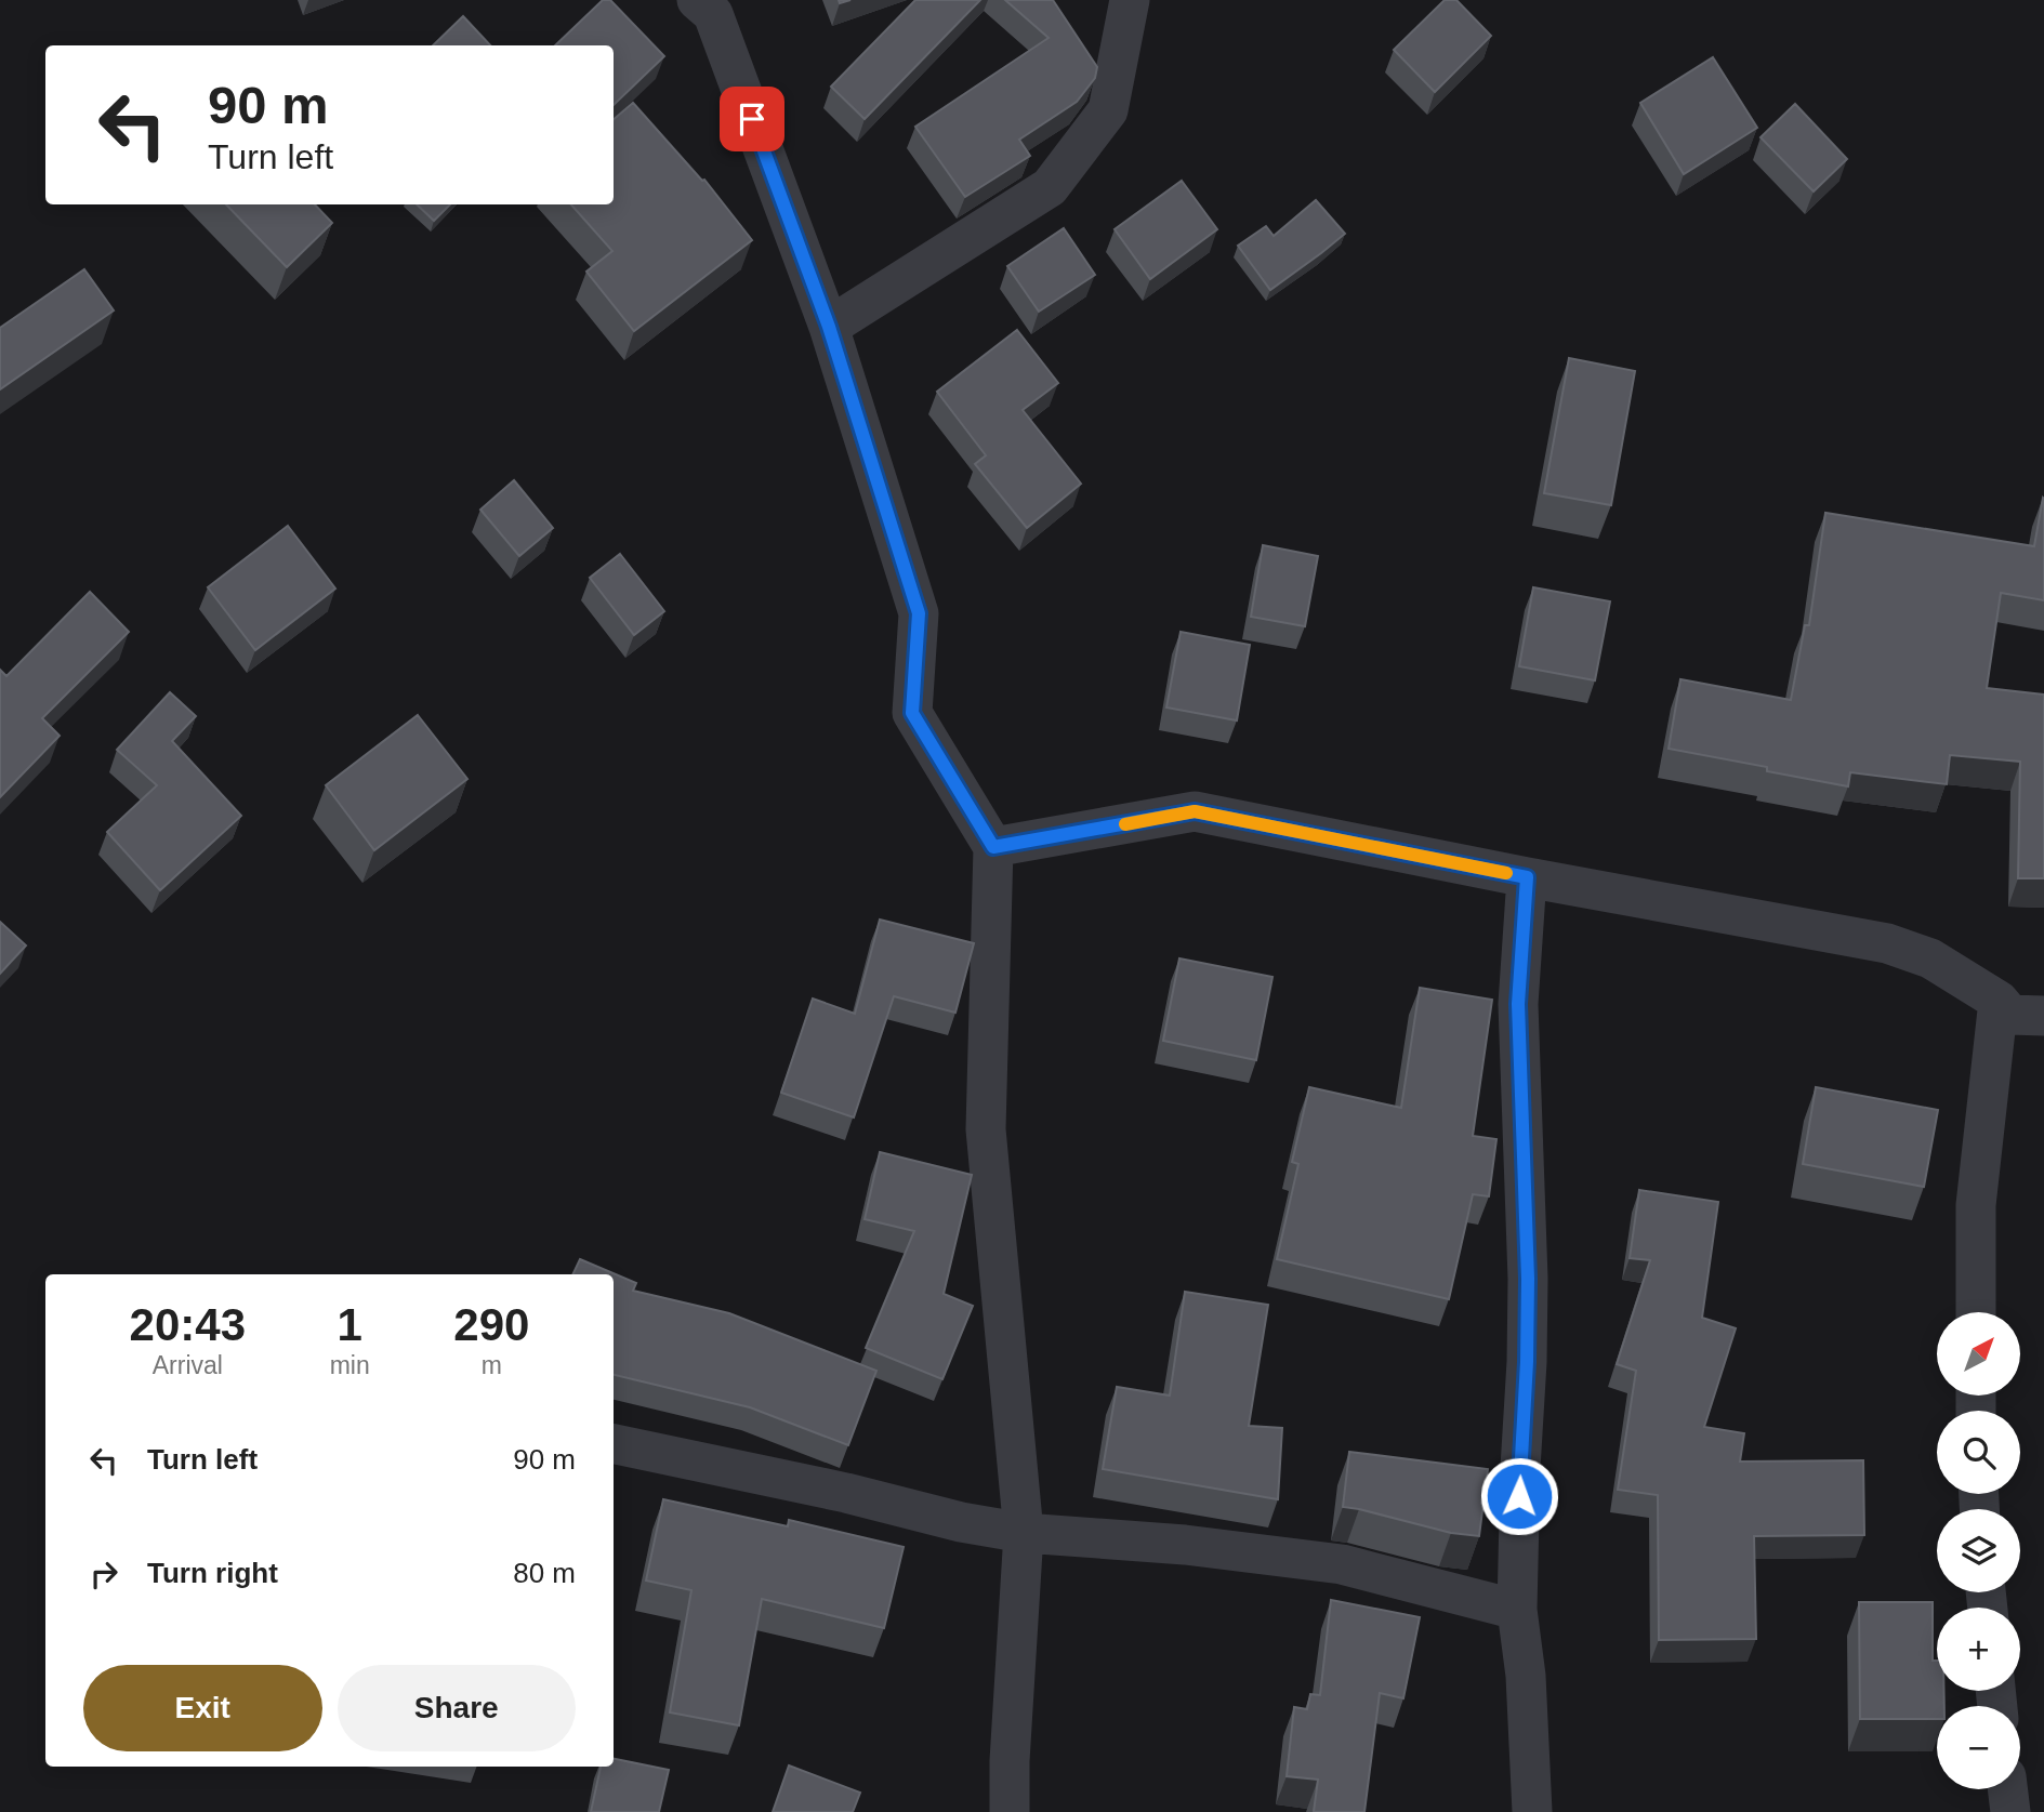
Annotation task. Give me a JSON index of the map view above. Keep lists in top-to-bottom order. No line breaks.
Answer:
{"north":"top right","page":{"turn":["90 m","Turn left"],"eta":["20:43","Arrival","1","min","290","m"],"map_buttons":["+","−"],"list":[{"name":"Turn left","value":"90 m"},{"name":"Turn right","value":"80 m"}],"buttons":["Exit","Share"]}}
